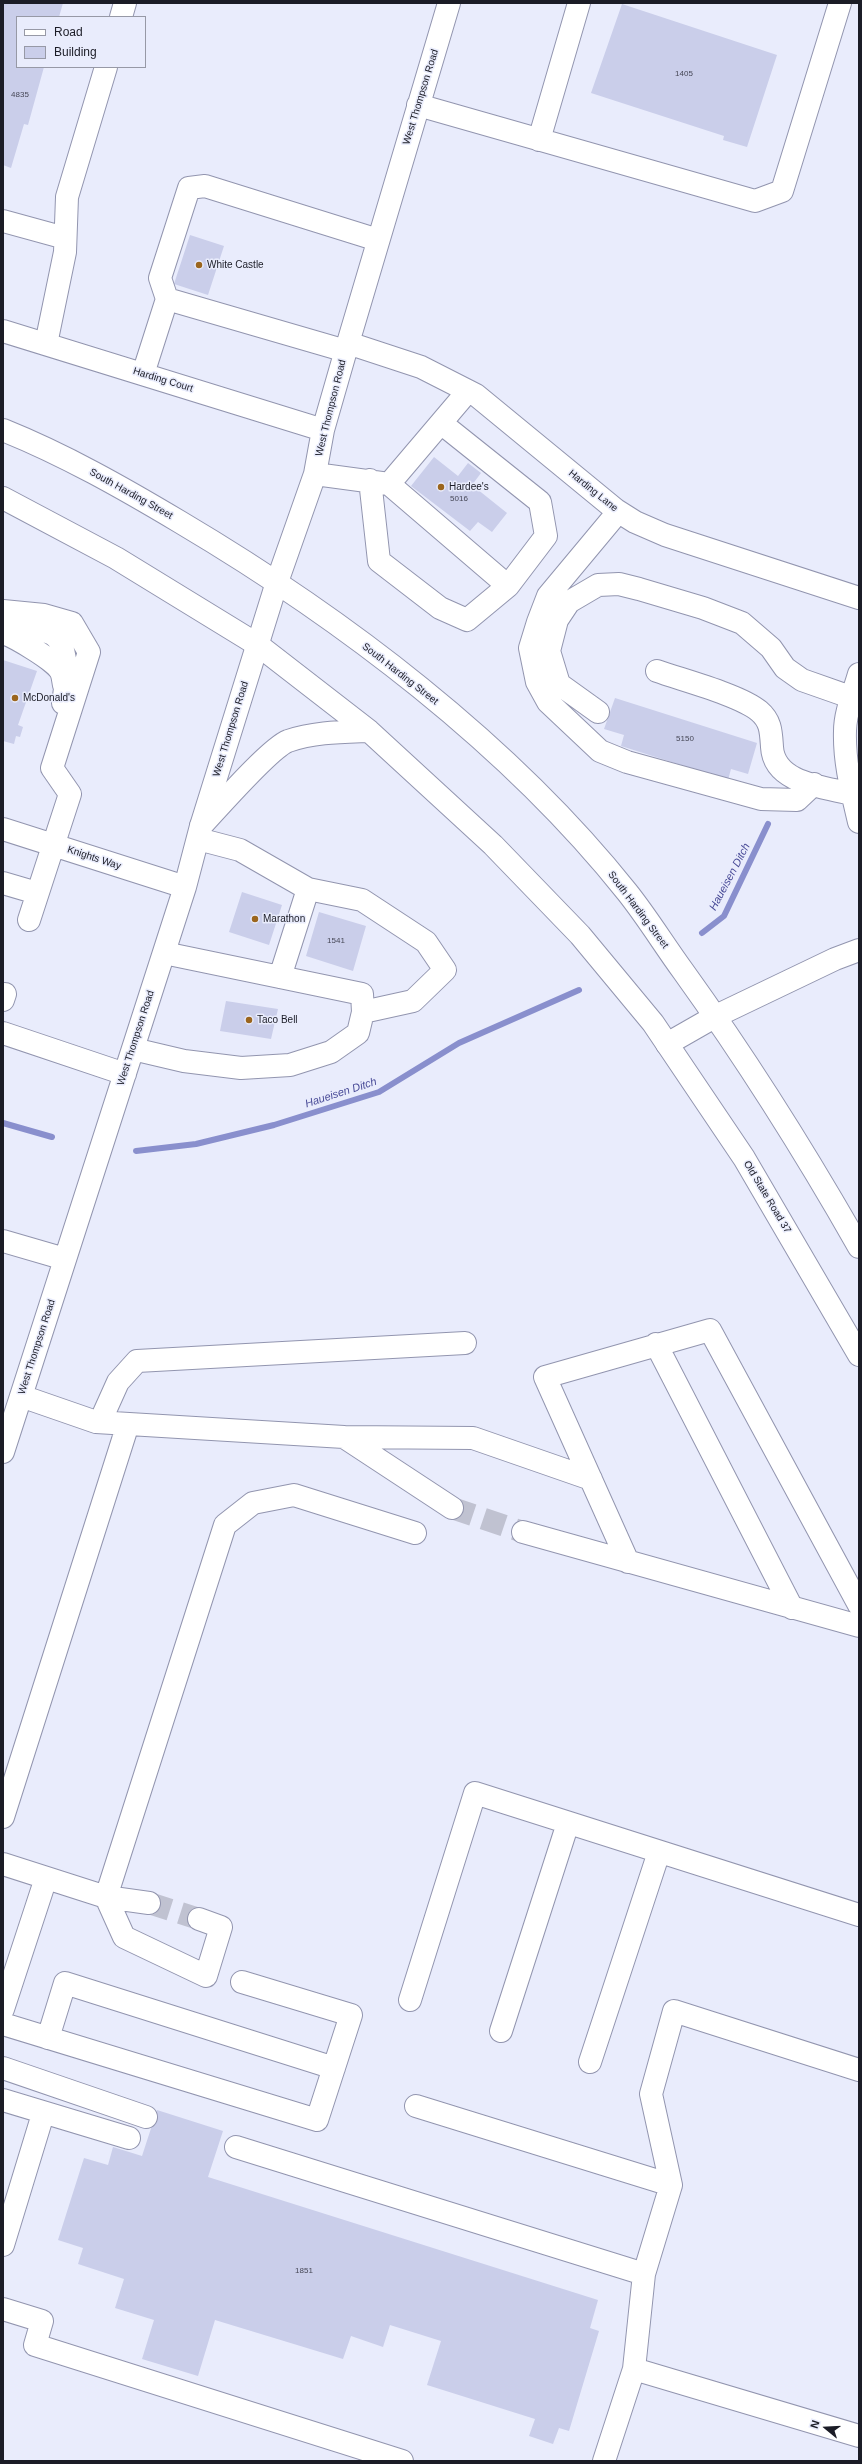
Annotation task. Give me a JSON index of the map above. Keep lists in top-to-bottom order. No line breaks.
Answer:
{"streets":{"street":["West Thompson Road","Harding Court","Harding Lane","South Harding Street","Knights Way","Old State Road 37"]},"crossings":[["West Thompson Road","Harding Court"],["West Thompson Road","Harding Lane"],["West Thompson Road","South Harding Street"],["West Thompson Road","Knights Way"]],"water":["Haueisen Ditch"],"places":["White Castle","Hardee's","McDonald's","Marathon","Taco Bell"],"house_numbers":["1405","4835","5016","5150","1541","1851"],"legend":["Road","Building"],"north":"left"}
